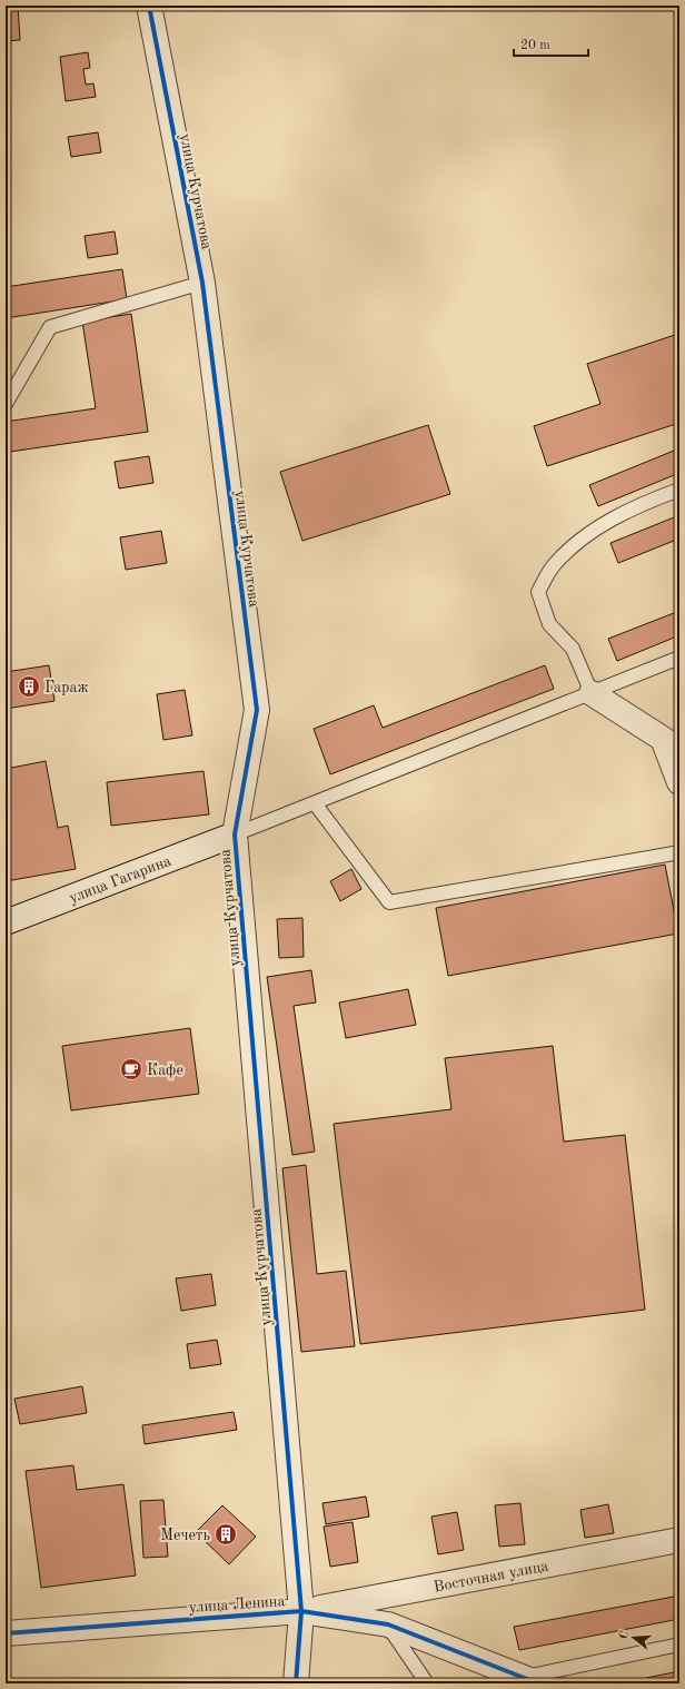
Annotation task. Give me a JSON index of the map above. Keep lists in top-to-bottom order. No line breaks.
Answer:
{"streets":{"street":["улица Курчатова","улица Гагарина","Восточная улица","улица Ленина"]},"crossings":[["улица Курчатова","улица Гагарина"],["улица Курчатова","Восточная улица"],["улица Курчатова","улица Ленина"],["Восточная улица","улица Ленина"]],"places":{"building":["Гараж","Мечеть"],"cafe":["Кафе"]},"scale_bar":"20 m","north":"left"}
